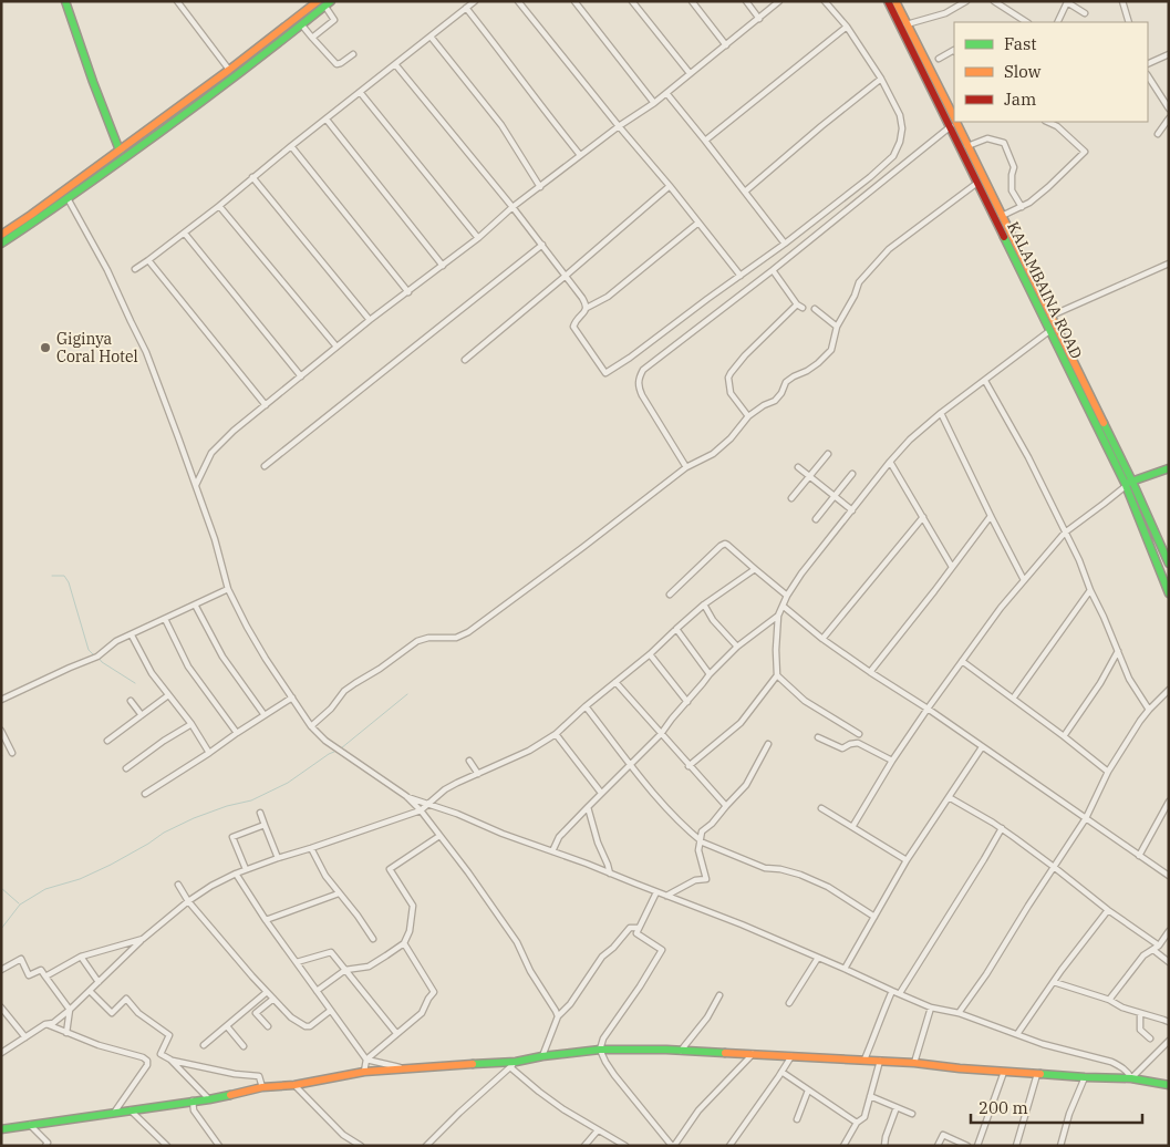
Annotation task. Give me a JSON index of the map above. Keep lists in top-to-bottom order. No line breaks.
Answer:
{"streets":{"main road":["KALAMBAINA ROAD"]},"places":["Giginya Coral Hotel"],"legend":["Fast","Slow","Jam"],"scale_bar":"200 m"}
